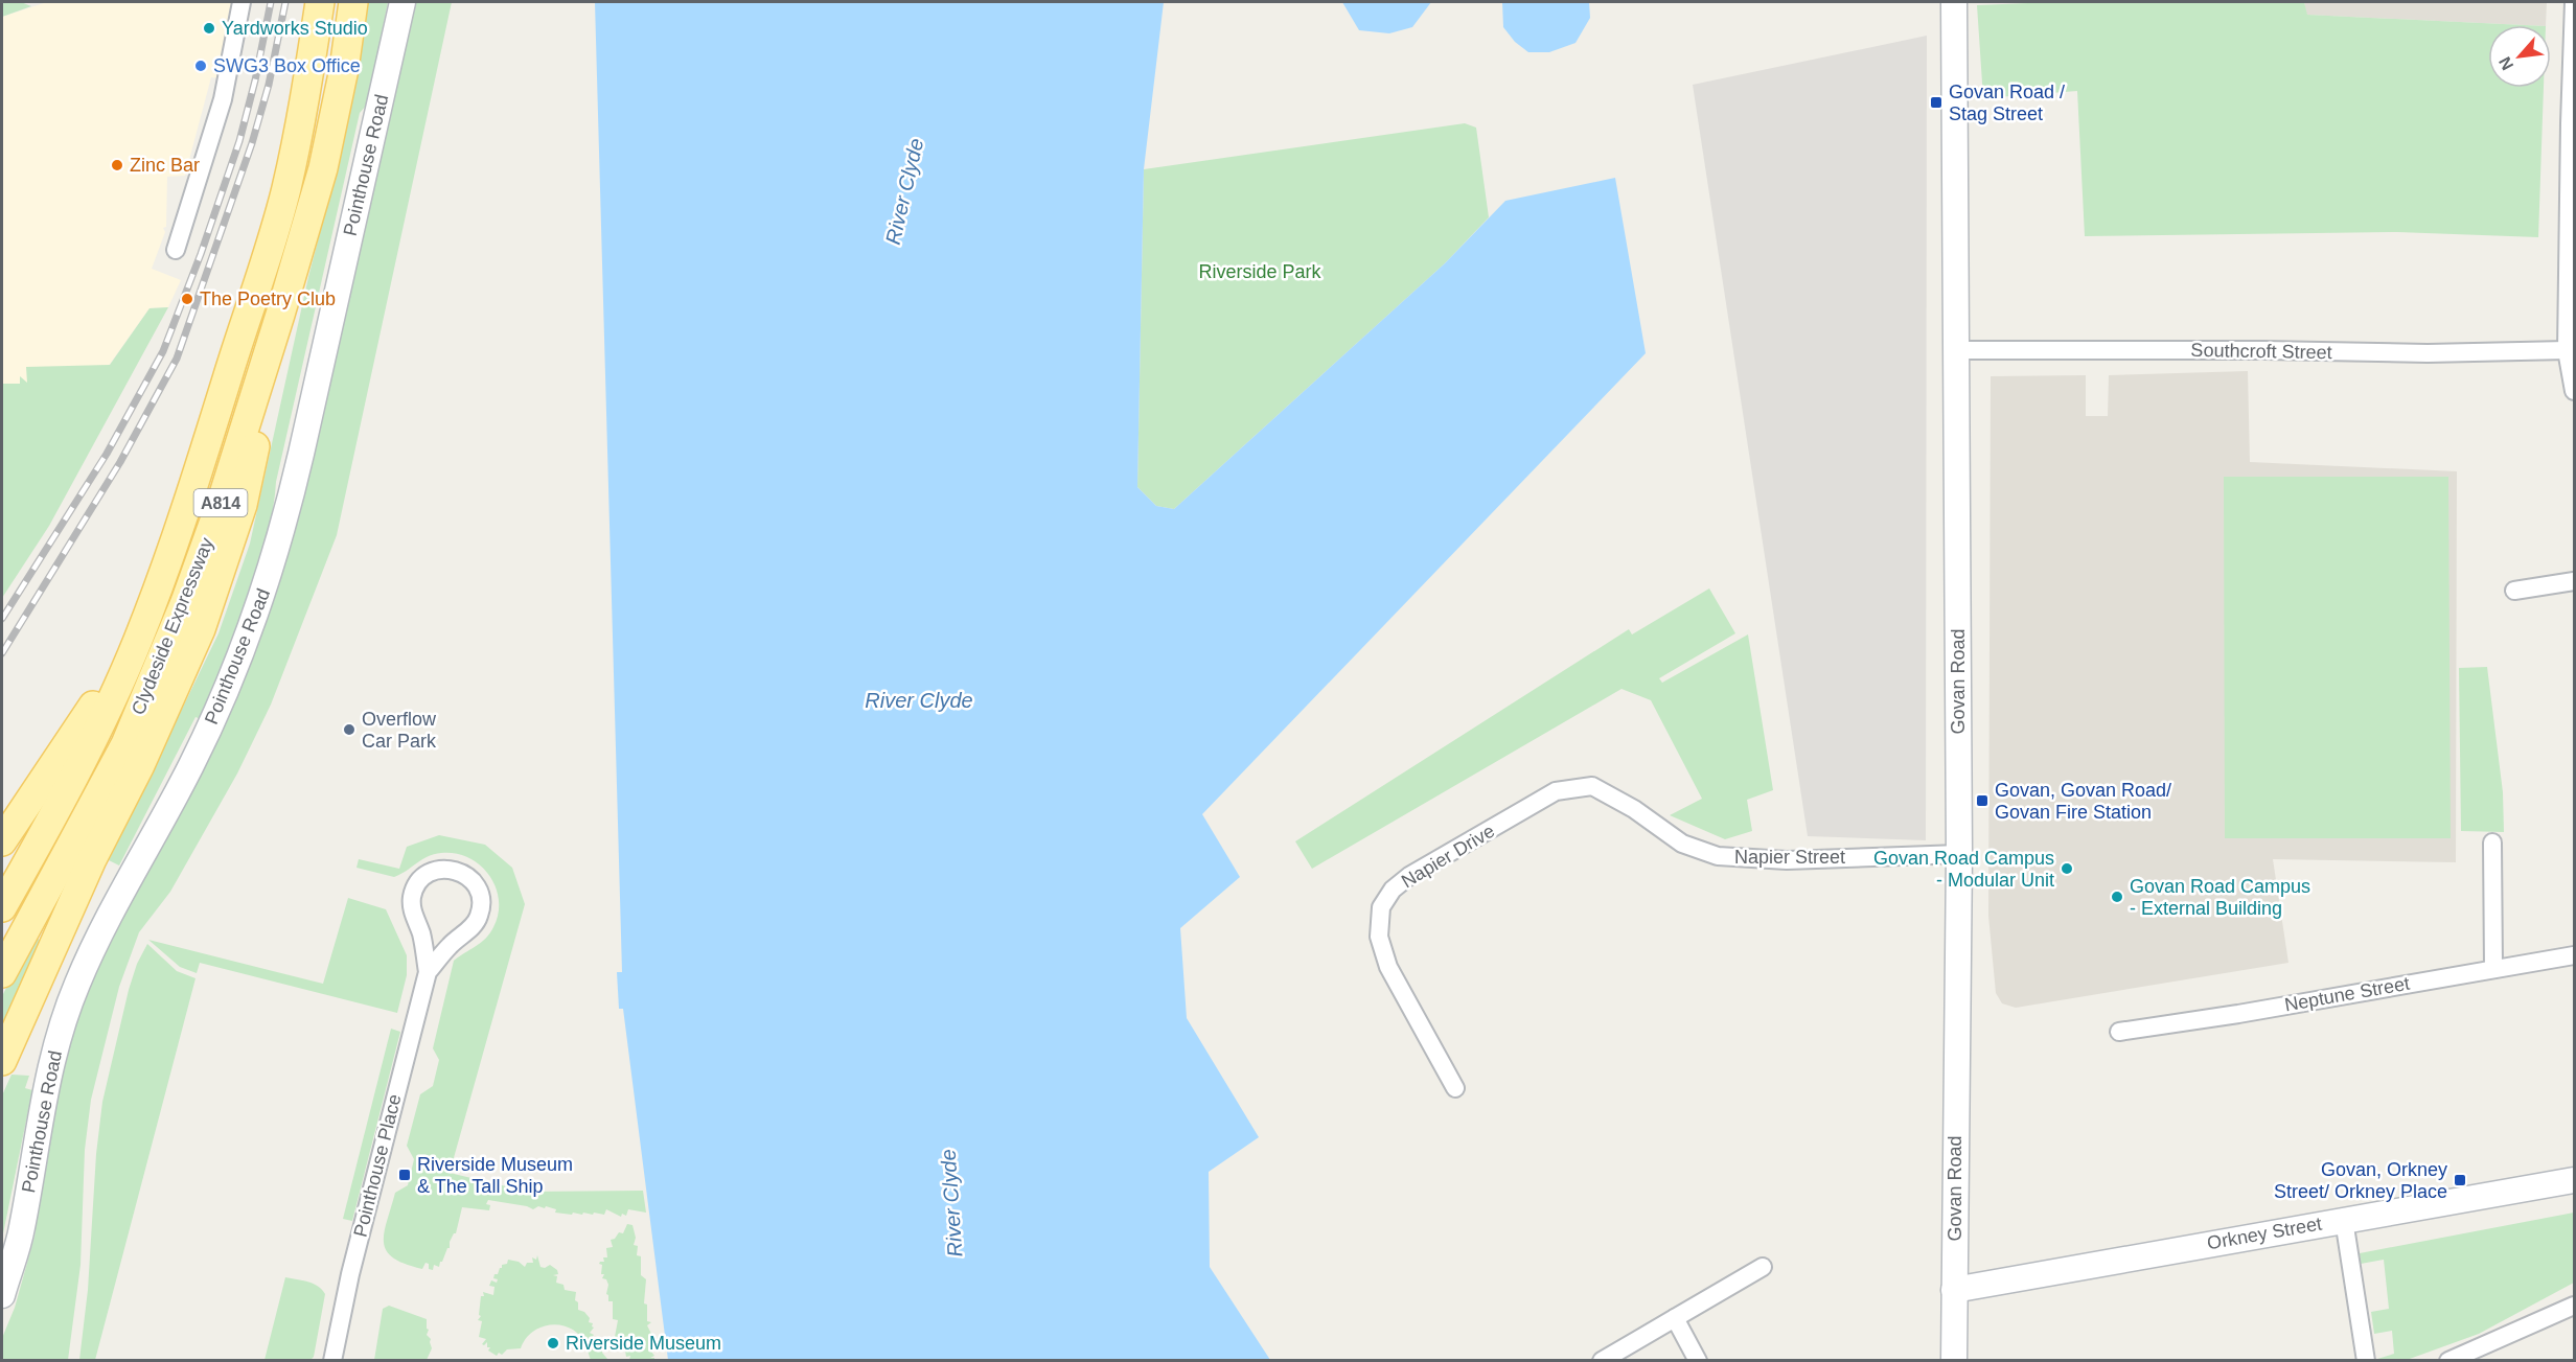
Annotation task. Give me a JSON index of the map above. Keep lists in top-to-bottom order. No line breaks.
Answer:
{"streets":{"main road":["A814","Clydeside Expressway"],"street":["Pointhouse Road","Southcroft Street","Govan Road","Napier Drive","Napier Street","Neptune Street","Pointhouse Place","Orkney Street"]},"crossings":[["Southcroft Street","Govan Road"],["A814","Clydeside Expressway"],["Govan Road","Napier Street"],["Govan Road","Orkney Street"],["Napier Drive","Napier Street"]],"water":["River Clyde"],"parks":["Riverside Park"],"places":{"other":["Yardworks Studio","SWG3 Box Office","Zinc Bar","The Poetry Club","Overflow Car Park","Govan Road Campus - Modular Unit","Govan Road Campus - External Building","Riverside Museum"],"transit":["Govan Road / Stag Street","Govan, Govan Road/ Govan Fire Station","Riverside Museum & The Tall Ship","Govan, Orkney Street/ Orkney Place"]},"north":"bottom left"}
